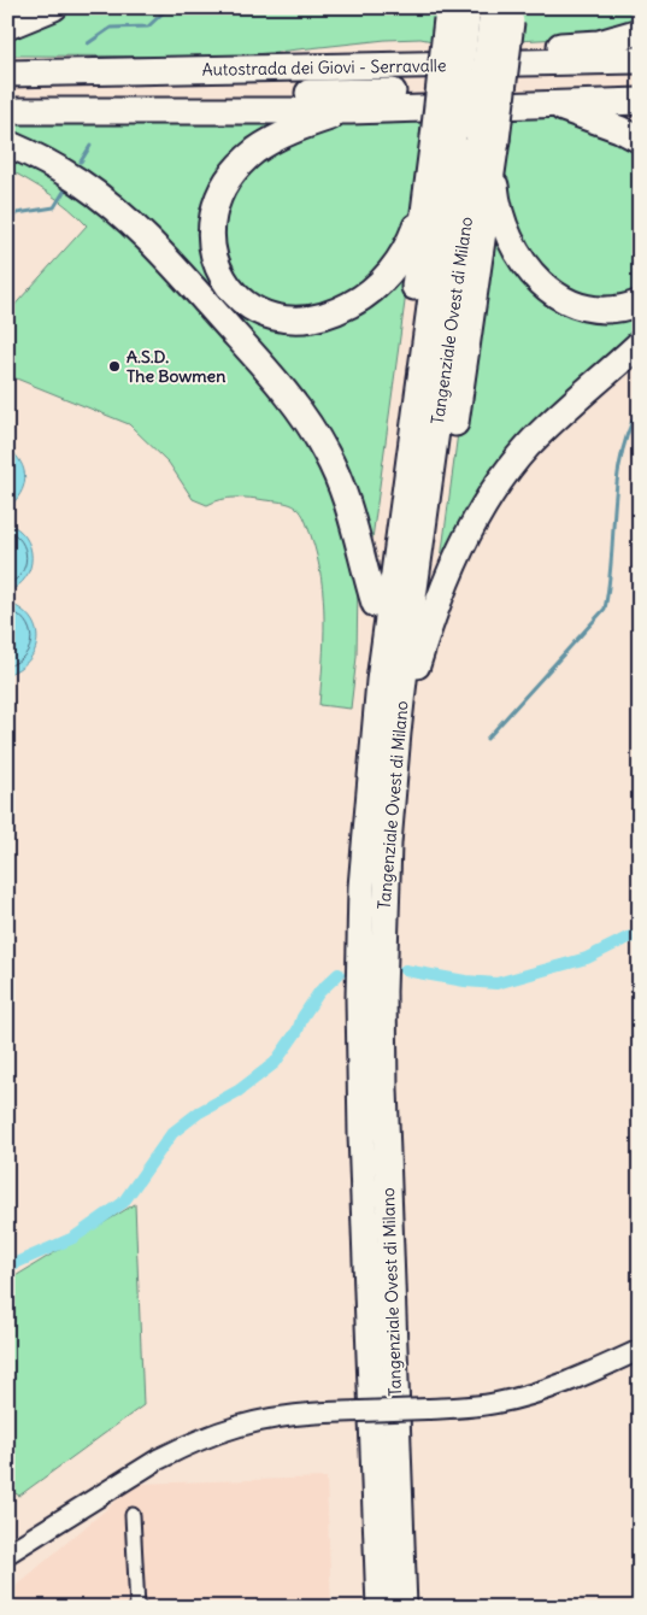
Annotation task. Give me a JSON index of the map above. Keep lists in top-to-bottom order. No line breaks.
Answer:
{"streets":{"highway":["Autostrada dei Giovi - Serravalle","Tangenziale Ovest di Milano"]},"places":["A.S.D. The Bowmen"]}
